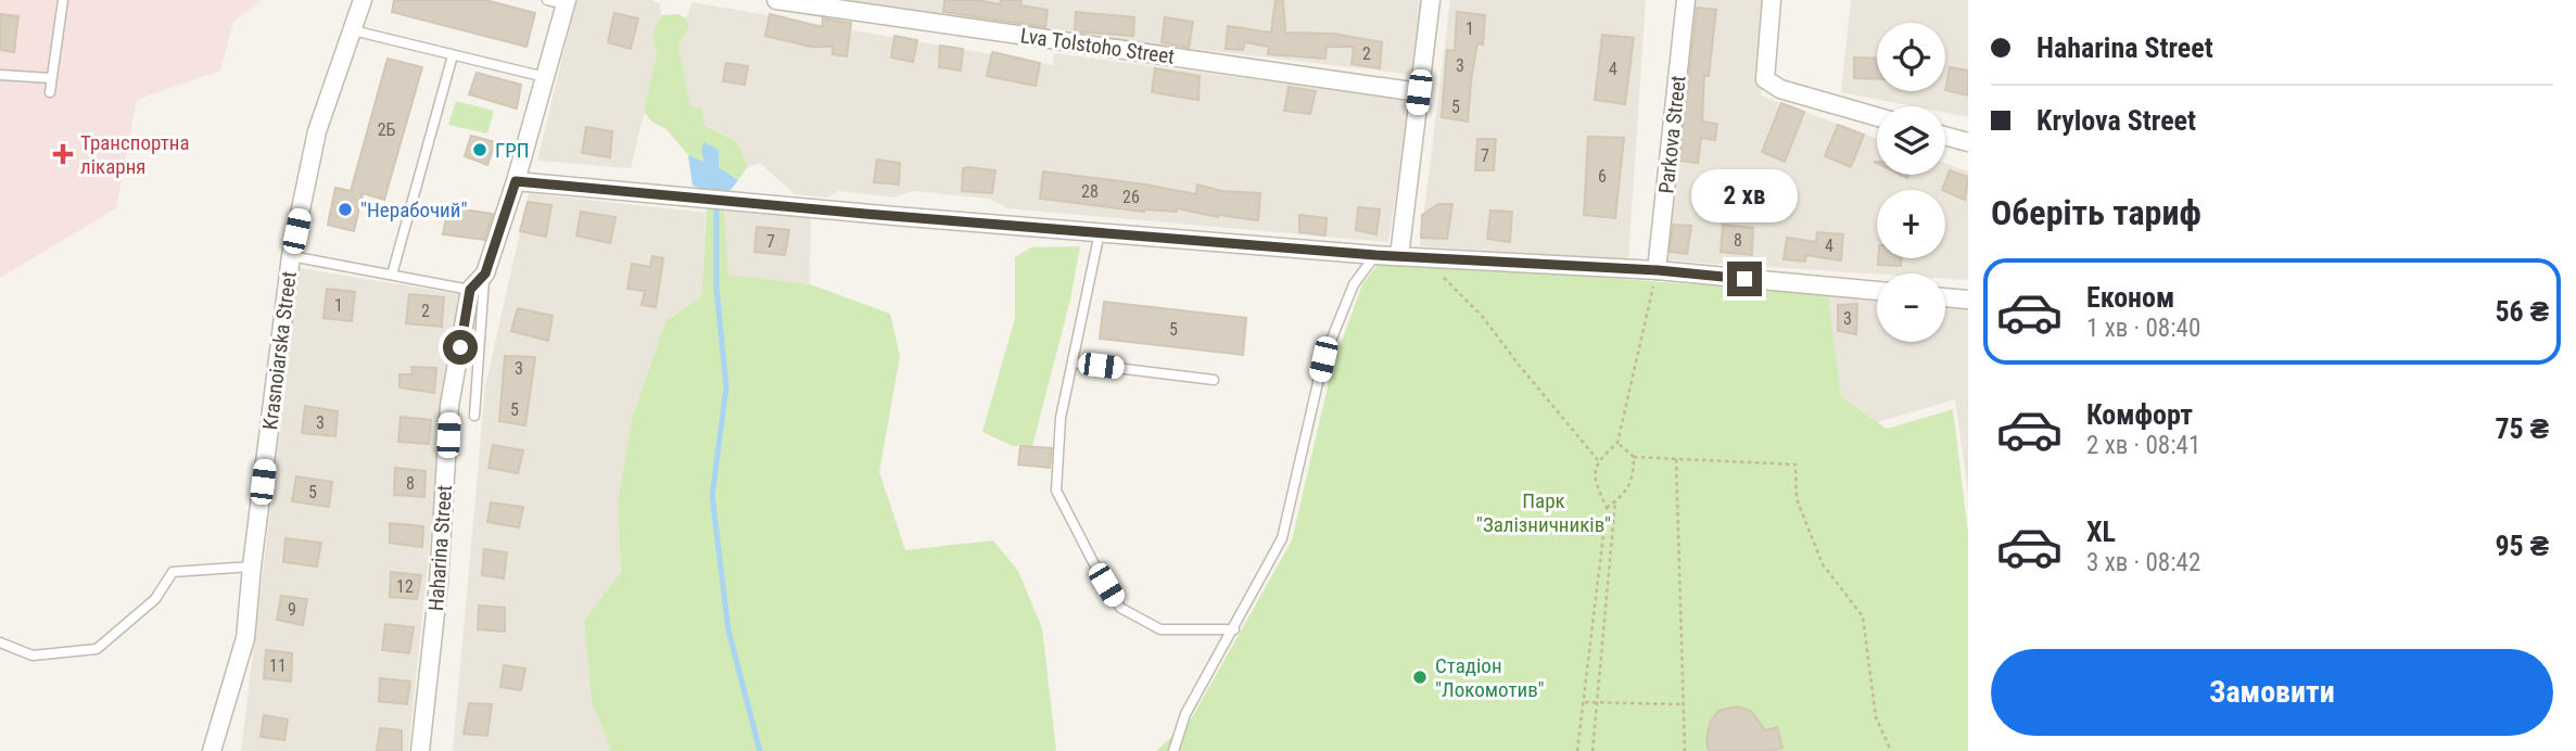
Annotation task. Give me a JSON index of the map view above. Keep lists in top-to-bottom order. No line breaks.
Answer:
{"streets":{"street":["Lva Tolstoho Street","Parkova Street","Krasnoiarska Street","Haharina Street"]},"parks":["Парк \"Залізничників\""],"places":{"other":["ГРП","\"Нерабочий\"","Стадіон \"Локомотив\""],"health":["Транспортна лікарня"]},"house_numbers":["1","2","3","4","5","2Б","7","6","28","26","8","7","4","1","2","3","5","3","5","3","8","5","12","9","11"],"page":{"banner":["Haharina Street","Krylova Street"],"map_buttons":["+","−"],"heading":"Оберіть тариф","bubble":"2 хв","list":[{"name":"Економ","note":"1 хв · 08:40","value":"56 ₴"},{"name":"Комфорт","note":"2 хв · 08:41","value":"75 ₴"},{"name":"XL","note":"3 хв · 08:42","value":"95 ₴"}],"buttons":"Замовити"}}
